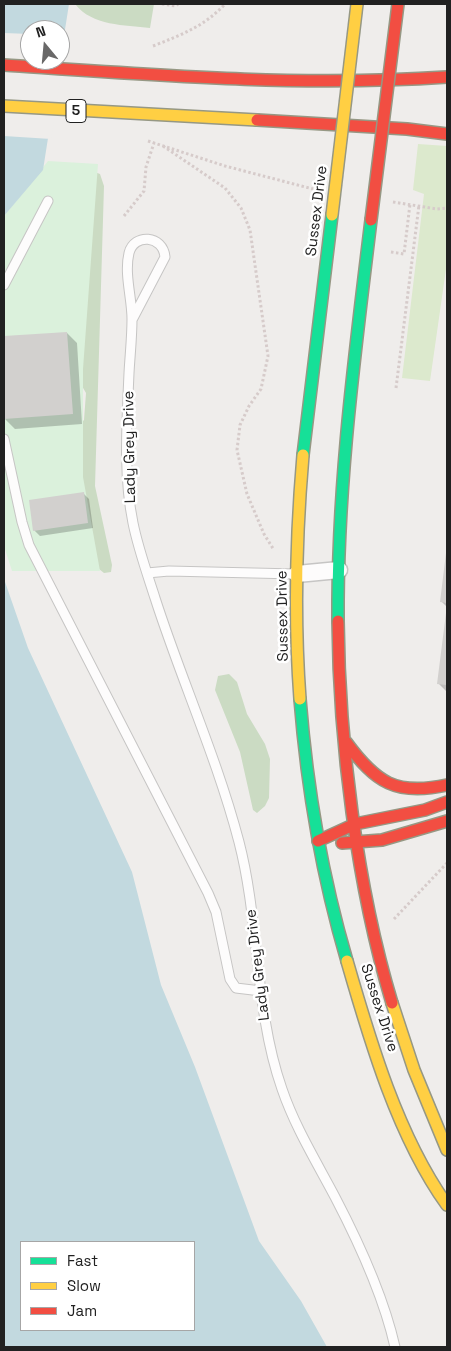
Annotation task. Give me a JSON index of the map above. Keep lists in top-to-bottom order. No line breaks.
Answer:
{"streets":{"main road":["5","Sussex Drive"],"lane":["Lady Grey Drive"]},"legend":["Fast","Slow","Jam"],"north":"top"}
